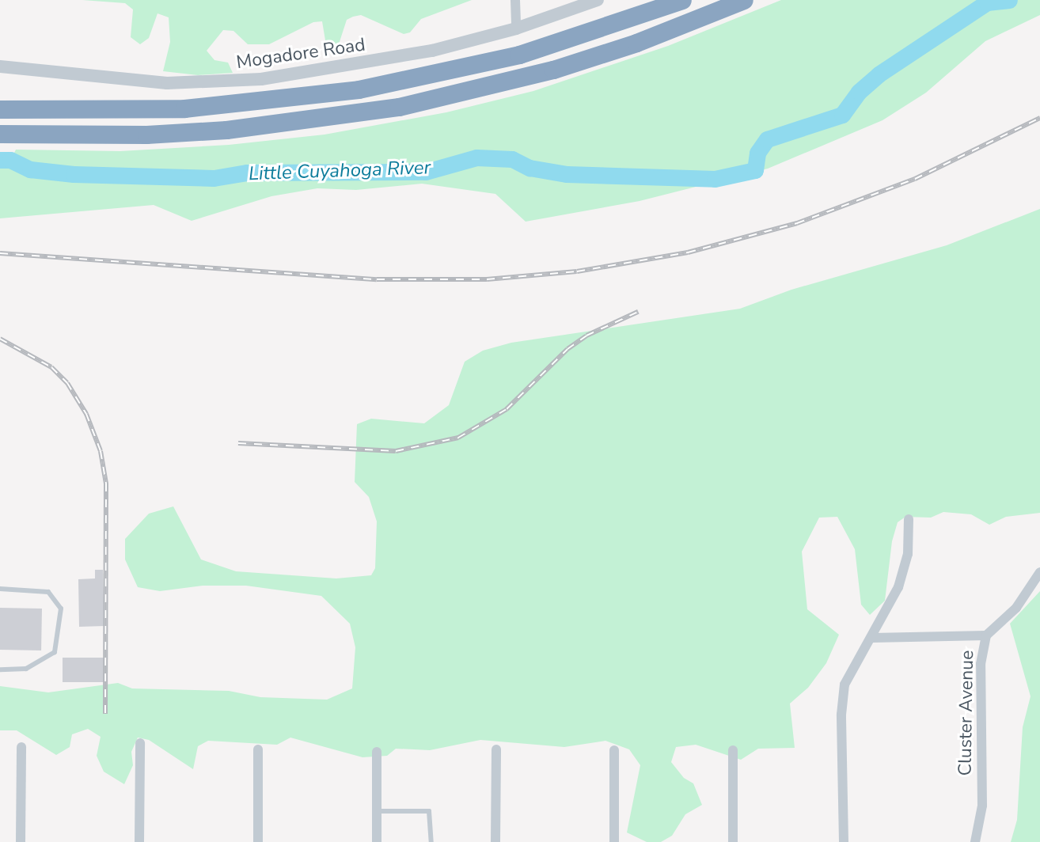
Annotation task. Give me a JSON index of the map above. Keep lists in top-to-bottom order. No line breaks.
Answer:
{"streets":{"street":["Mogadore Road","Cluster Avenue"]},"water":["Little Cuyahoga River"]}
